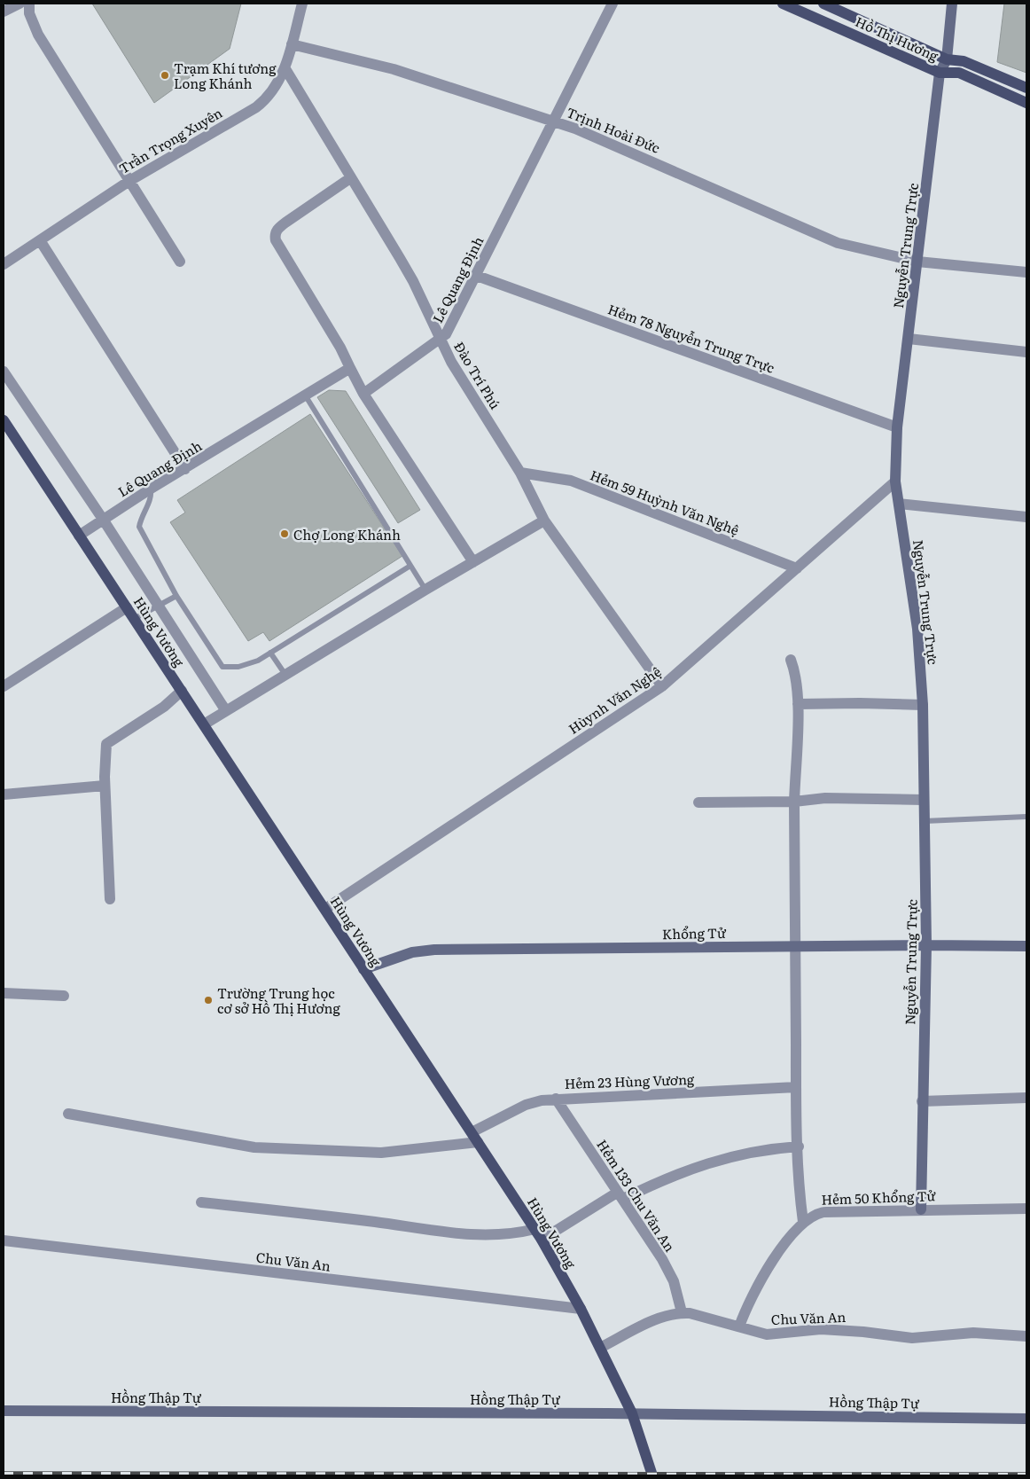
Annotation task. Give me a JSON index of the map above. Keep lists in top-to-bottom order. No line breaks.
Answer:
{"streets":{"main road":["Hồ Thị Hương","Hùng Vương"],"street":["Trịnh Hoài Đức","Trần Trọng Xuyên","Nguyễn Trung Trực","Lê Quang Định","Hẻm 78 Nguyễn Trung Trực","Đào Trí Phú","Hẻm 59 Huỳnh Văn Nghệ","Hùynh Văn Nghệ","Khổng Tử","Hẻm 23 Hùng Vương","Hẻm 133 Chu Văn An","Hẻm 50 Khổng Tử","Chu Văn An","Hồng Thập Tự"]},"crossings":[["Hồ Thị Hương","Nguyễn Trung Trực"],["Trịnh Hoài Đức","Trần Trọng Xuyên"],["Trịnh Hoài Đức","Nguyễn Trung Trực"],["Trịnh Hoài Đức","Lê Quang Định"],["Trần Trọng Xuyên","Đào Trí Phú"],["Nguyễn Trung Trực","Hẻm 78 Nguyễn Trung Trực"],["Nguyễn Trung Trực","Hùynh Văn Nghệ"],["Nguyễn Trung Trực","Khổng Tử"],["Nguyễn Trung Trực","Hẻm 50 Khổng Tử"],["Lê Quang Định","Hẻm 78 Nguyễn Trung Trực"],["Lê Quang Định","Đào Trí Phú"],["Lê Quang Định","Hùng Vương"],["Đào Trí Phú","Hẻm 59 Huỳnh Văn Nghệ"],["Đào Trí Phú","Hùynh Văn Nghệ"],["Hẻm 59 Huỳnh Văn Nghệ","Hùynh Văn Nghệ"],["Hùng Vương","Hùynh Văn Nghệ"],["Hùng Vương","Khổng Tử"],["Hùng Vương","Hẻm 23 Hùng Vương"],["Hùng Vương","Chu Văn An"],["Hùng Vương","Hồng Thập Tự"],["Hẻm 23 Hùng Vương","Hẻm 133 Chu Văn An"],["Hẻm 133 Chu Văn An","Chu Văn An"],["Hẻm 50 Khổng Tử","Chu Văn An"]],"places":["Trạm Khí tương Long Khánh","Chợ Long Khánh","Trường Trung học cơ sở Hồ Thị Hương"]}
